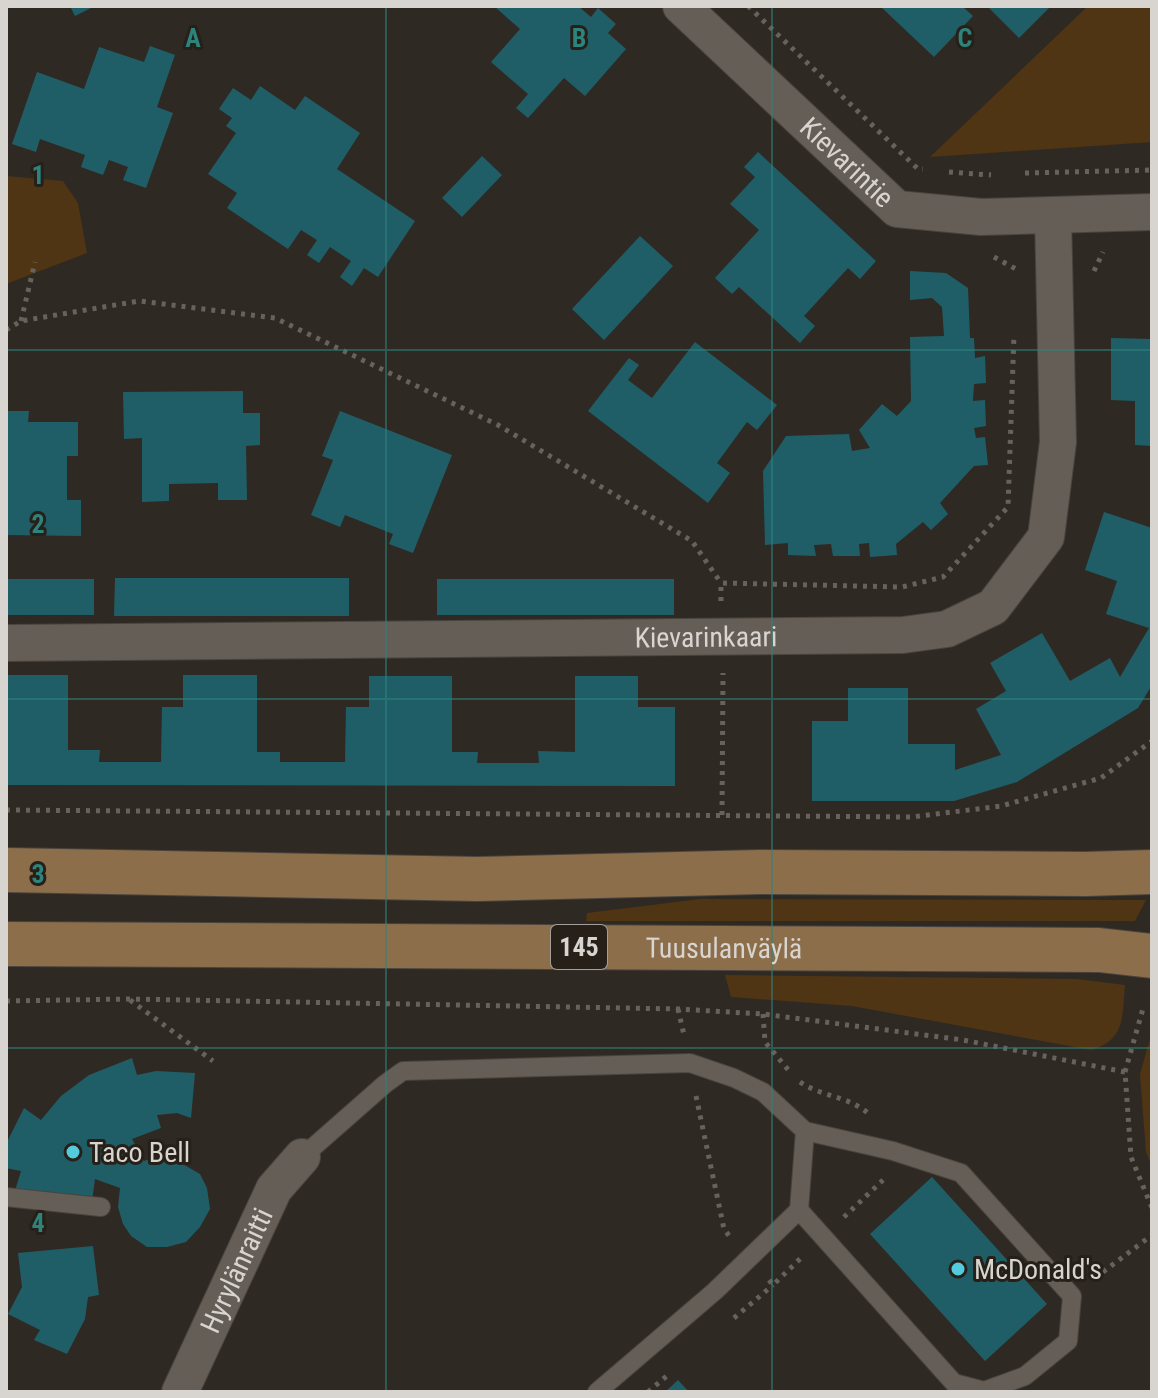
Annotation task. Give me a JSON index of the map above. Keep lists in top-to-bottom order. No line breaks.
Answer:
{"streets":{"main road":["145","Tuusulanväylä"],"street":["Kievarintie","Kievarinkaari","Hyrylänraitti"]},"crossings":[["Kievarintie","Kievarinkaari"]],"places":["Taco Bell","McDonald's"],"grid":{"columns":["A","B","C"],"rows":["1","2","3","4"]}}
